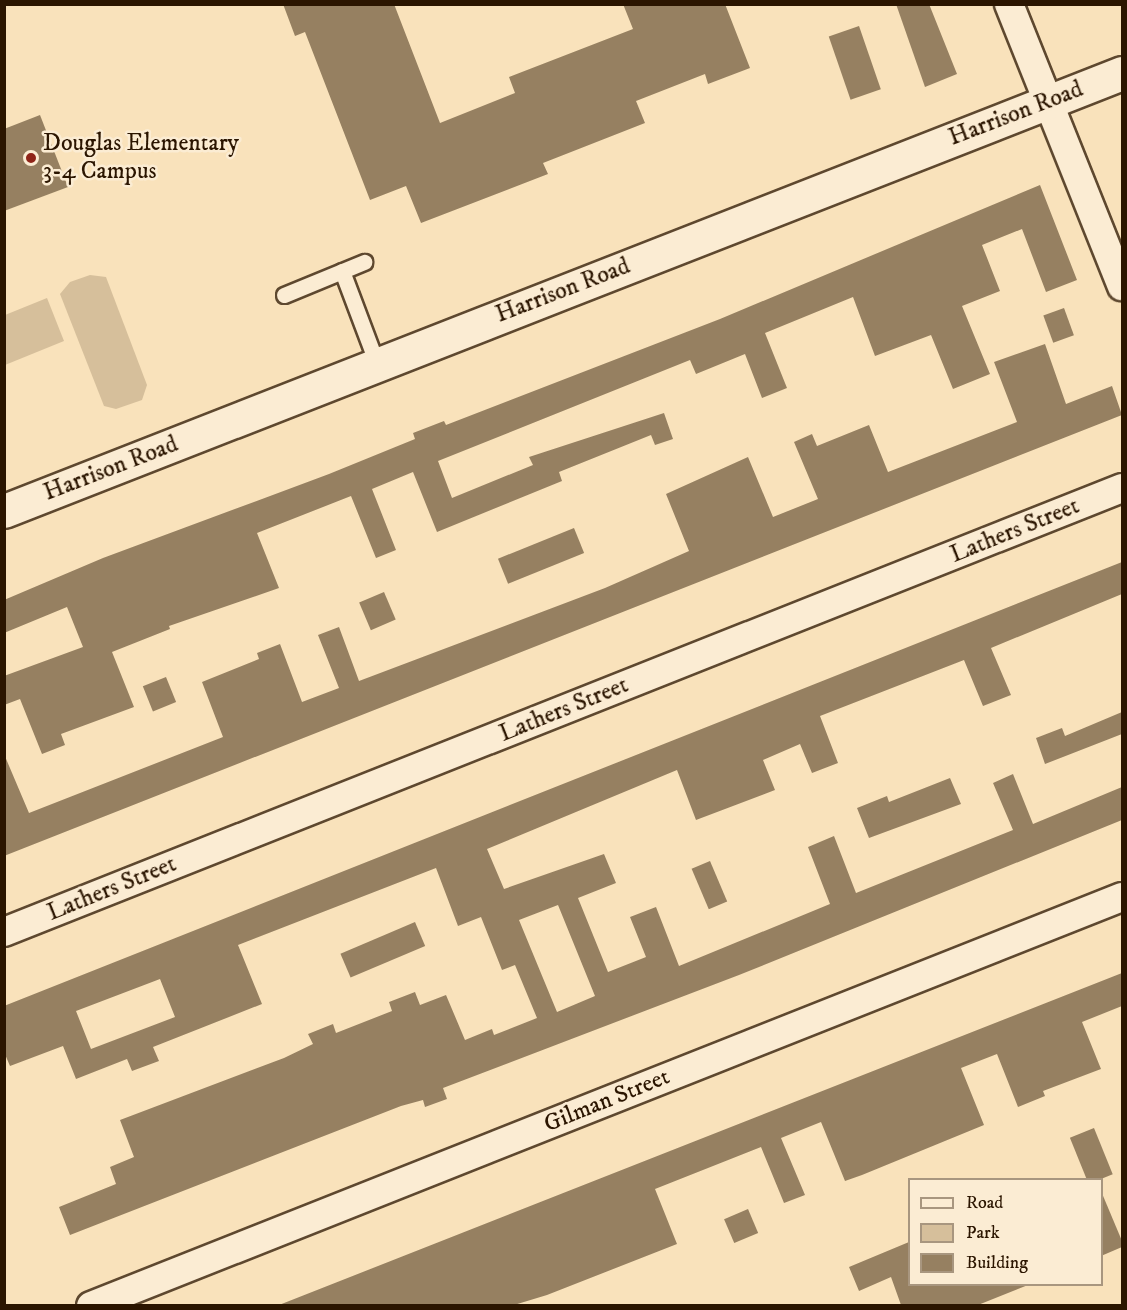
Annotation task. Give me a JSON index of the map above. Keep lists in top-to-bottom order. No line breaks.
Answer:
{"streets":{"street":["Harrison Road","Lathers Street","Gilman Street"]},"places":["Douglas Elementary 3-4 Campus"],"legend":["Road","Park","Building"]}
